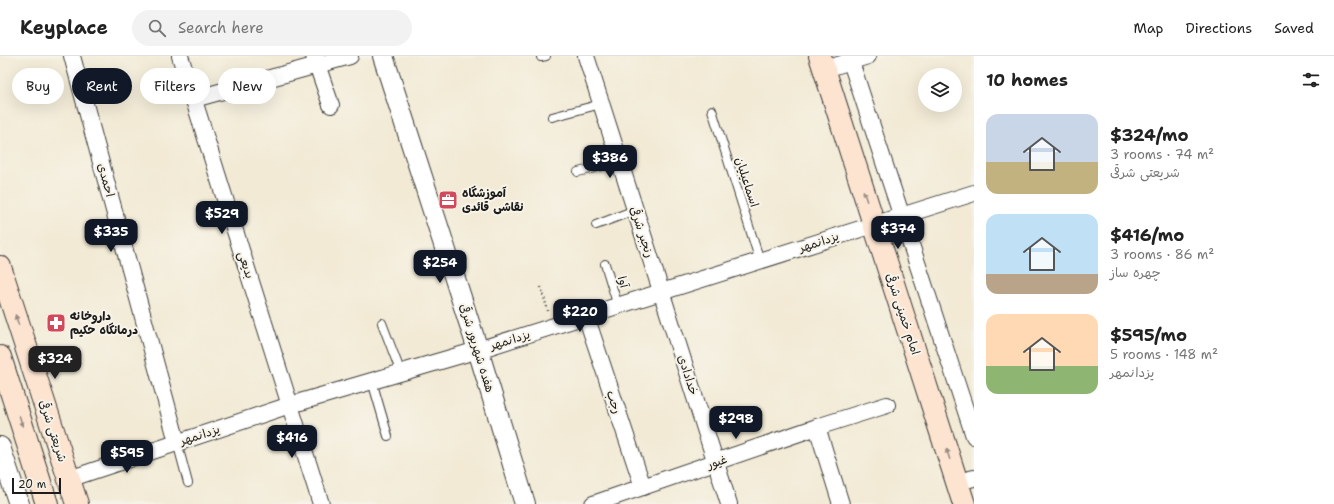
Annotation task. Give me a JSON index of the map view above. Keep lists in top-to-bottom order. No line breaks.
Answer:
{"streets":{"main road":["امام خمینی شرقی","شریعتی شرقی"],"street":["احمدی","رنجبر شرقی","یزدانمهر","بدیعی","هفده شهریور شرقی","خدادادی","رجب","غیور"],"lane":["اسماعیلیان","آوا"]},"crossings":[["احمدی","یزدانمهر"],["اسماعیلیان","یزدانمهر"],["رنجبر شرقی","یزدانمهر"],["رنجبر شرقی","خدادادی"],["یزدانمهر","بدیعی"],["یزدانمهر","آوا"],["یزدانمهر","امام خمینی شرقی"],["یزدانمهر","هفده شهریور شرقی"],["یزدانمهر","خدادادی"],["یزدانمهر","رجب"],["یزدانمهر","شریعتی شرقی"],["خدادادی","غیور"],["رجب","غیور"]],"one_way":["امام خمینی شرقی"],"places":{"office":["آموزشگاه نقاشی قائدی"],"pharmacy":["داروخانه درمانگاه حکیم"]},"scale_bar":"20 m","page":{"header":"Keyplace","search":"Search here","nav":["Map","Directions","Saved"],"heading":"10 homes","chip":["Buy","Rent","Filters","New"],"list":[{"name":"$324/mo","note":"3 rooms · 74 m² · شریعتی شرقی"},{"name":"$416/mo","note":"3 rooms · 86 m² · چهره ساز"},{"name":"$595/mo","note":"5 rooms · 148 m² · یزدانمهر"}],"price":["$386","$529","$374","$335","$254","$220","$324","$298","$416","$595"],"scale":"20 m"}}
